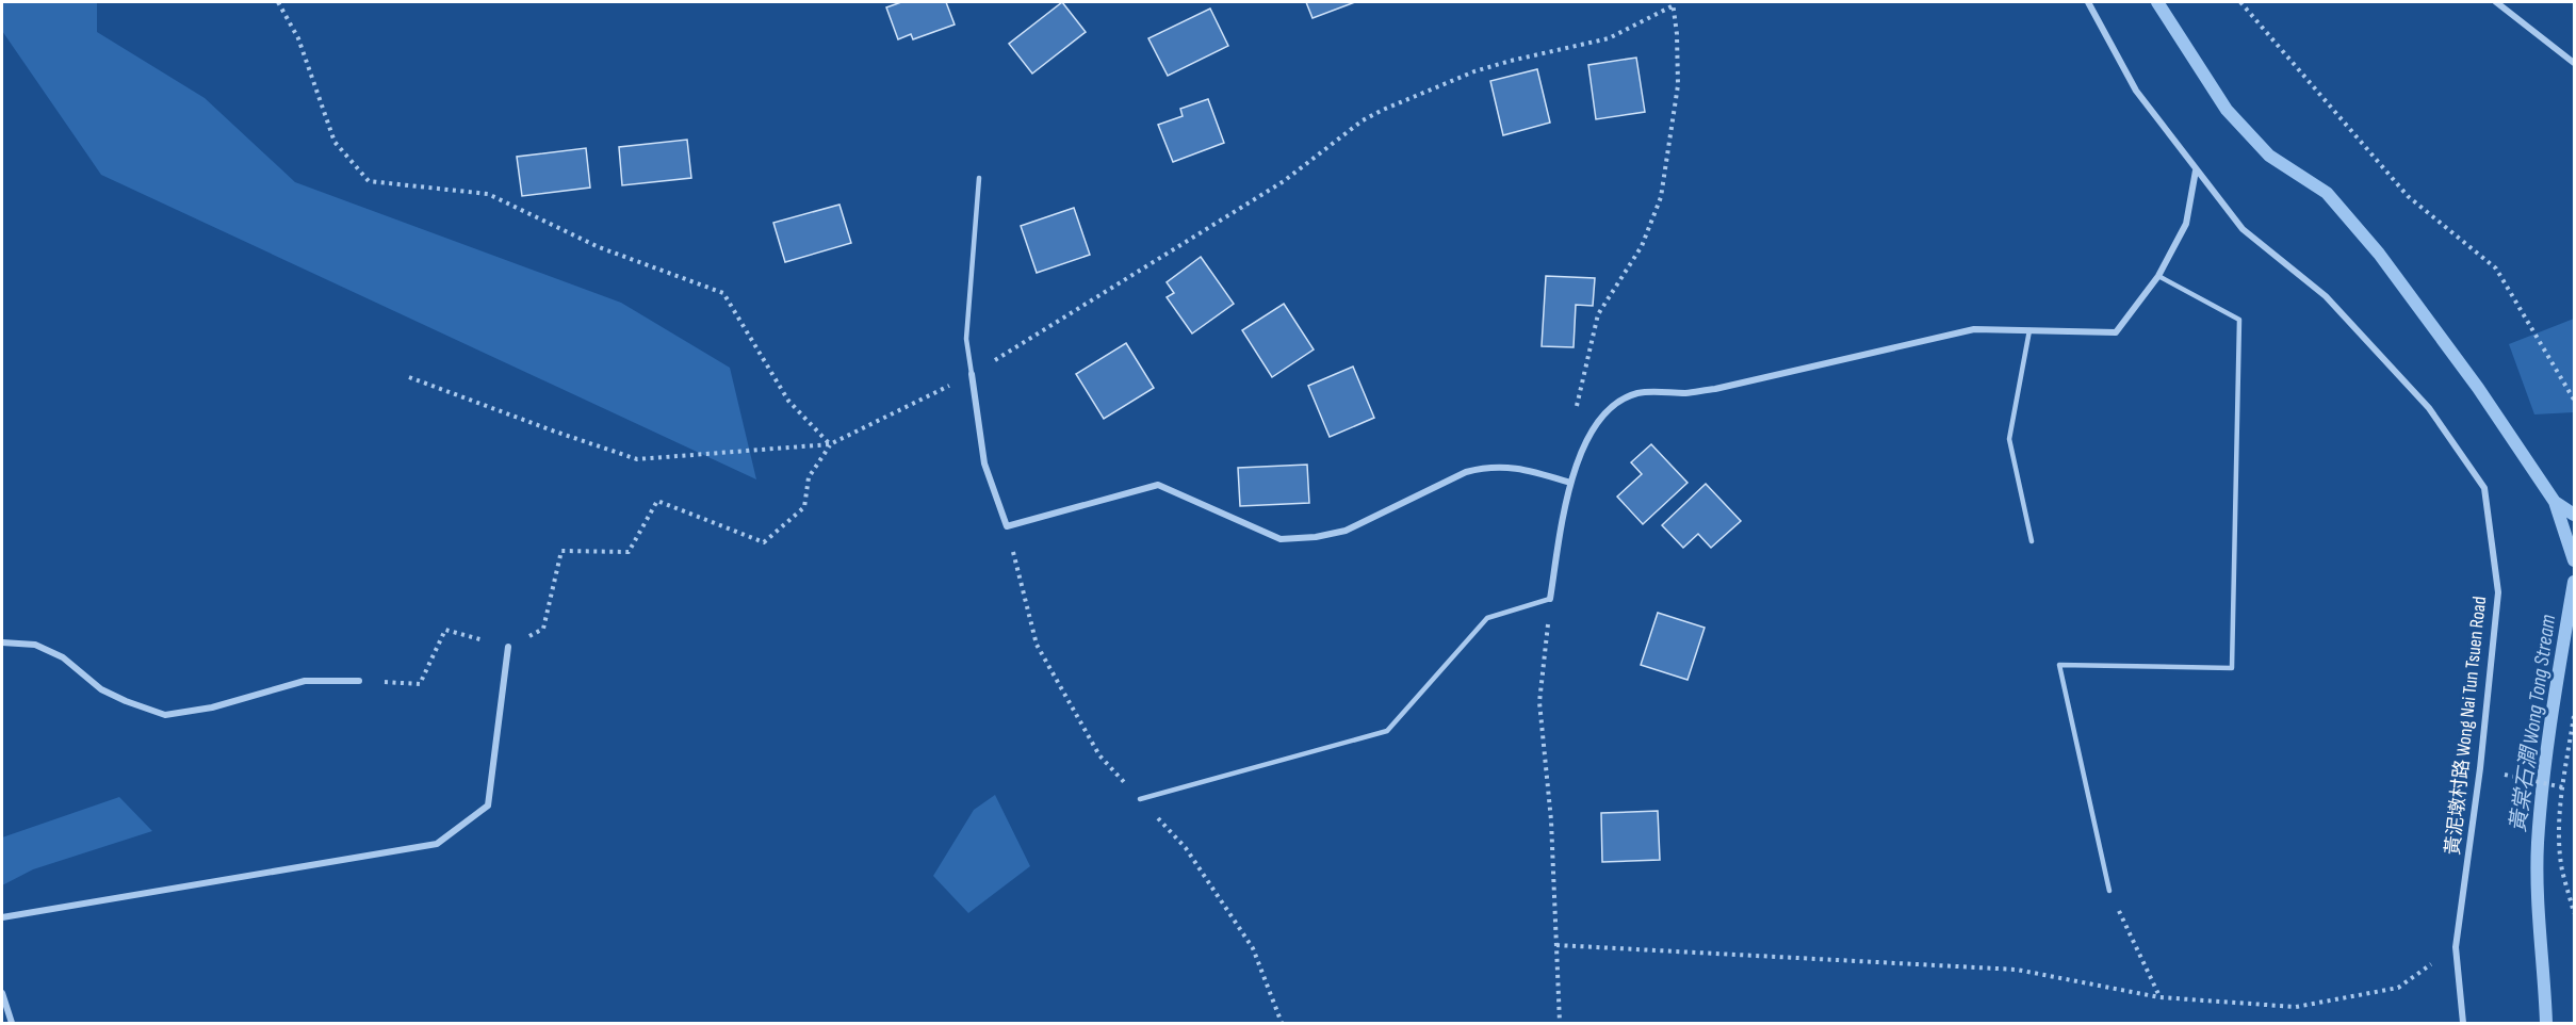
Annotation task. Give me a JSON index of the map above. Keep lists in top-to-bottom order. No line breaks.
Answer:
{"streets":{"street":["黃泥墩村路 Wong Nai Tun Tsuen Road"]},"water":["黃棠石澗 Wong Tong Stream"]}
